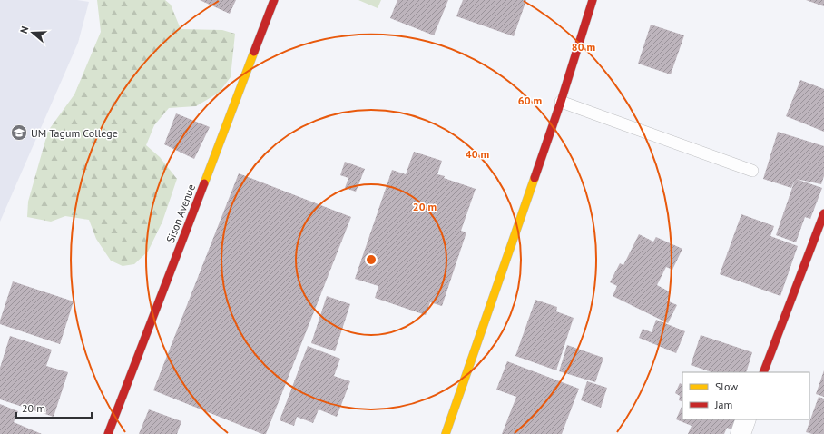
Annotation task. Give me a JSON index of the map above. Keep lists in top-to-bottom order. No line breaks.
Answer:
{"streets":{"street":["Sison Avenue"]},"places":{"school or university":["UM Tagum College"]},"legend":["Slow","Jam"],"scale_bar":"20 m","north":"left","rings":["80 m","60 m","40 m","20 m"]}
